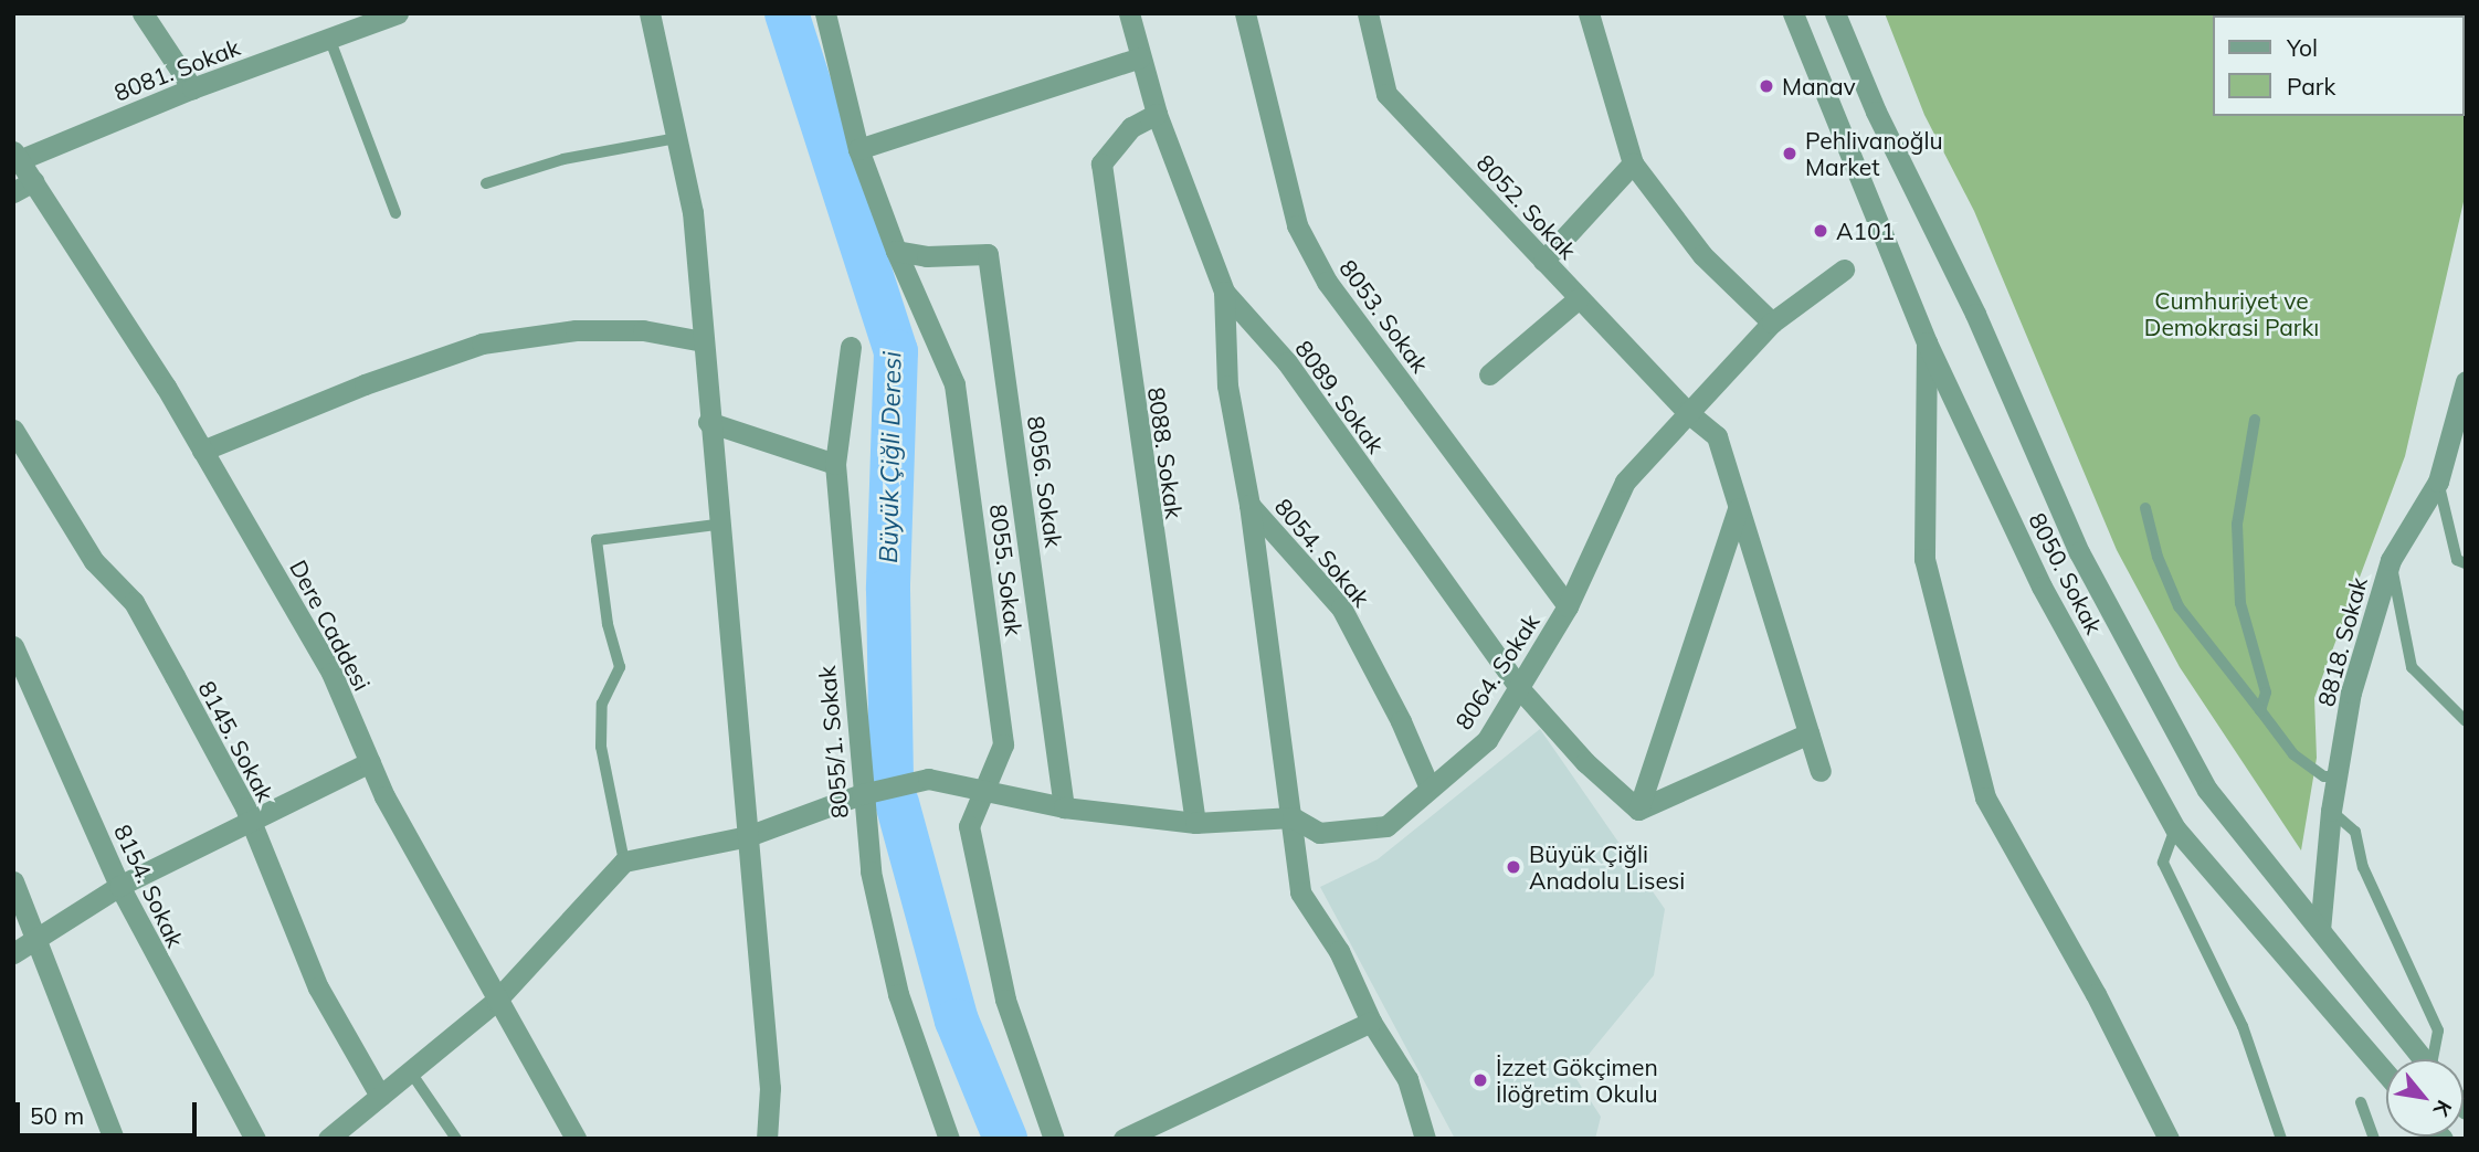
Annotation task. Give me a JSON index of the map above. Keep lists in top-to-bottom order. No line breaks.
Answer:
{"streets":{"street":["8081. Sokak","8052. Sokak","8053. Sokak","8089. Sokak","8088. Sokak","8056. Sokak","8054. Sokak","8055. Sokak","8050. Sokak","Dere Caddesi","8818. Sokak","8064. Sokak","8145. Sokak","8055/1. Sokak","8154. Sokak"]},"crossings":[["8081. Sokak","Dere Caddesi"],["8052. Sokak","8064. Sokak"],["8053. Sokak","8064. Sokak"],["8089. Sokak","8088. Sokak"],["8089. Sokak","8054. Sokak"],["8089. Sokak","8064. Sokak"],["8088. Sokak","8064. Sokak"],["8056. Sokak","8055. Sokak"],["8056. Sokak","8064. Sokak"],["8054. Sokak","8064. Sokak"],["8055. Sokak","8064. Sokak"],["8050. Sokak","8818. Sokak"],["8064. Sokak","8055/1. Sokak"]],"water":["Büyük Çiğli Deresi"],"parks":["Cumhuriyet ve Demokrasi Parkı"],"places":["Manav","Pehlivanoğlu Market","A101","Büyük Çiğli Anadolu Lisesi","İzzet Gökçimen İlöğretim Okulu"],"legend":["Yol","Park"],"scale_bar":"50 m","north":"bottom right"}
